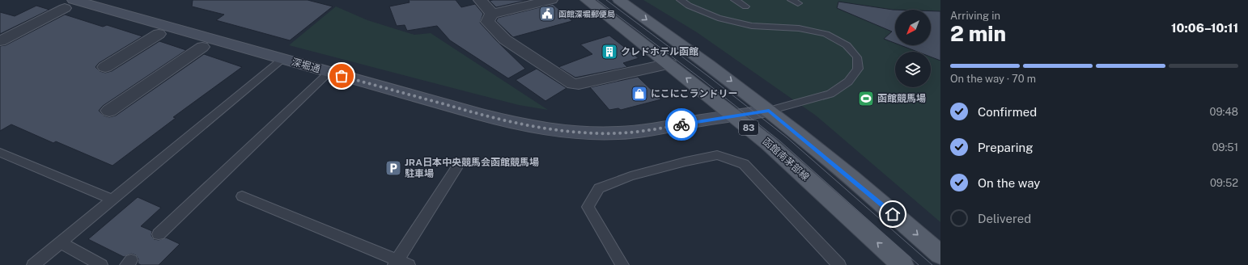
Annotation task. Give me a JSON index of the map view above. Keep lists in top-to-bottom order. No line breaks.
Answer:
{"streets":{"main road":["83","函館南茅部線"],"street":["深堀通"]},"crossings":[["深堀通","83"],["深堀通","函館南茅部線"]],"places":{"public building":["函館深堀郵便局"],"building":["クレドホテル函館"],"shop":["にこにこランドリー"],"sports":["函館競馬場"],"parking":["JRA日本中央競馬会函館競馬場 駐車場"]},"north":"bottom left","page":{"heading":["2 min","Arriving in","10:06–10:11"],"bar":"On the way · 70 m","list":[["Confirmed","09:48"],["Preparing","09:51"],["On the way","09:52"],"Delivered"]}}
